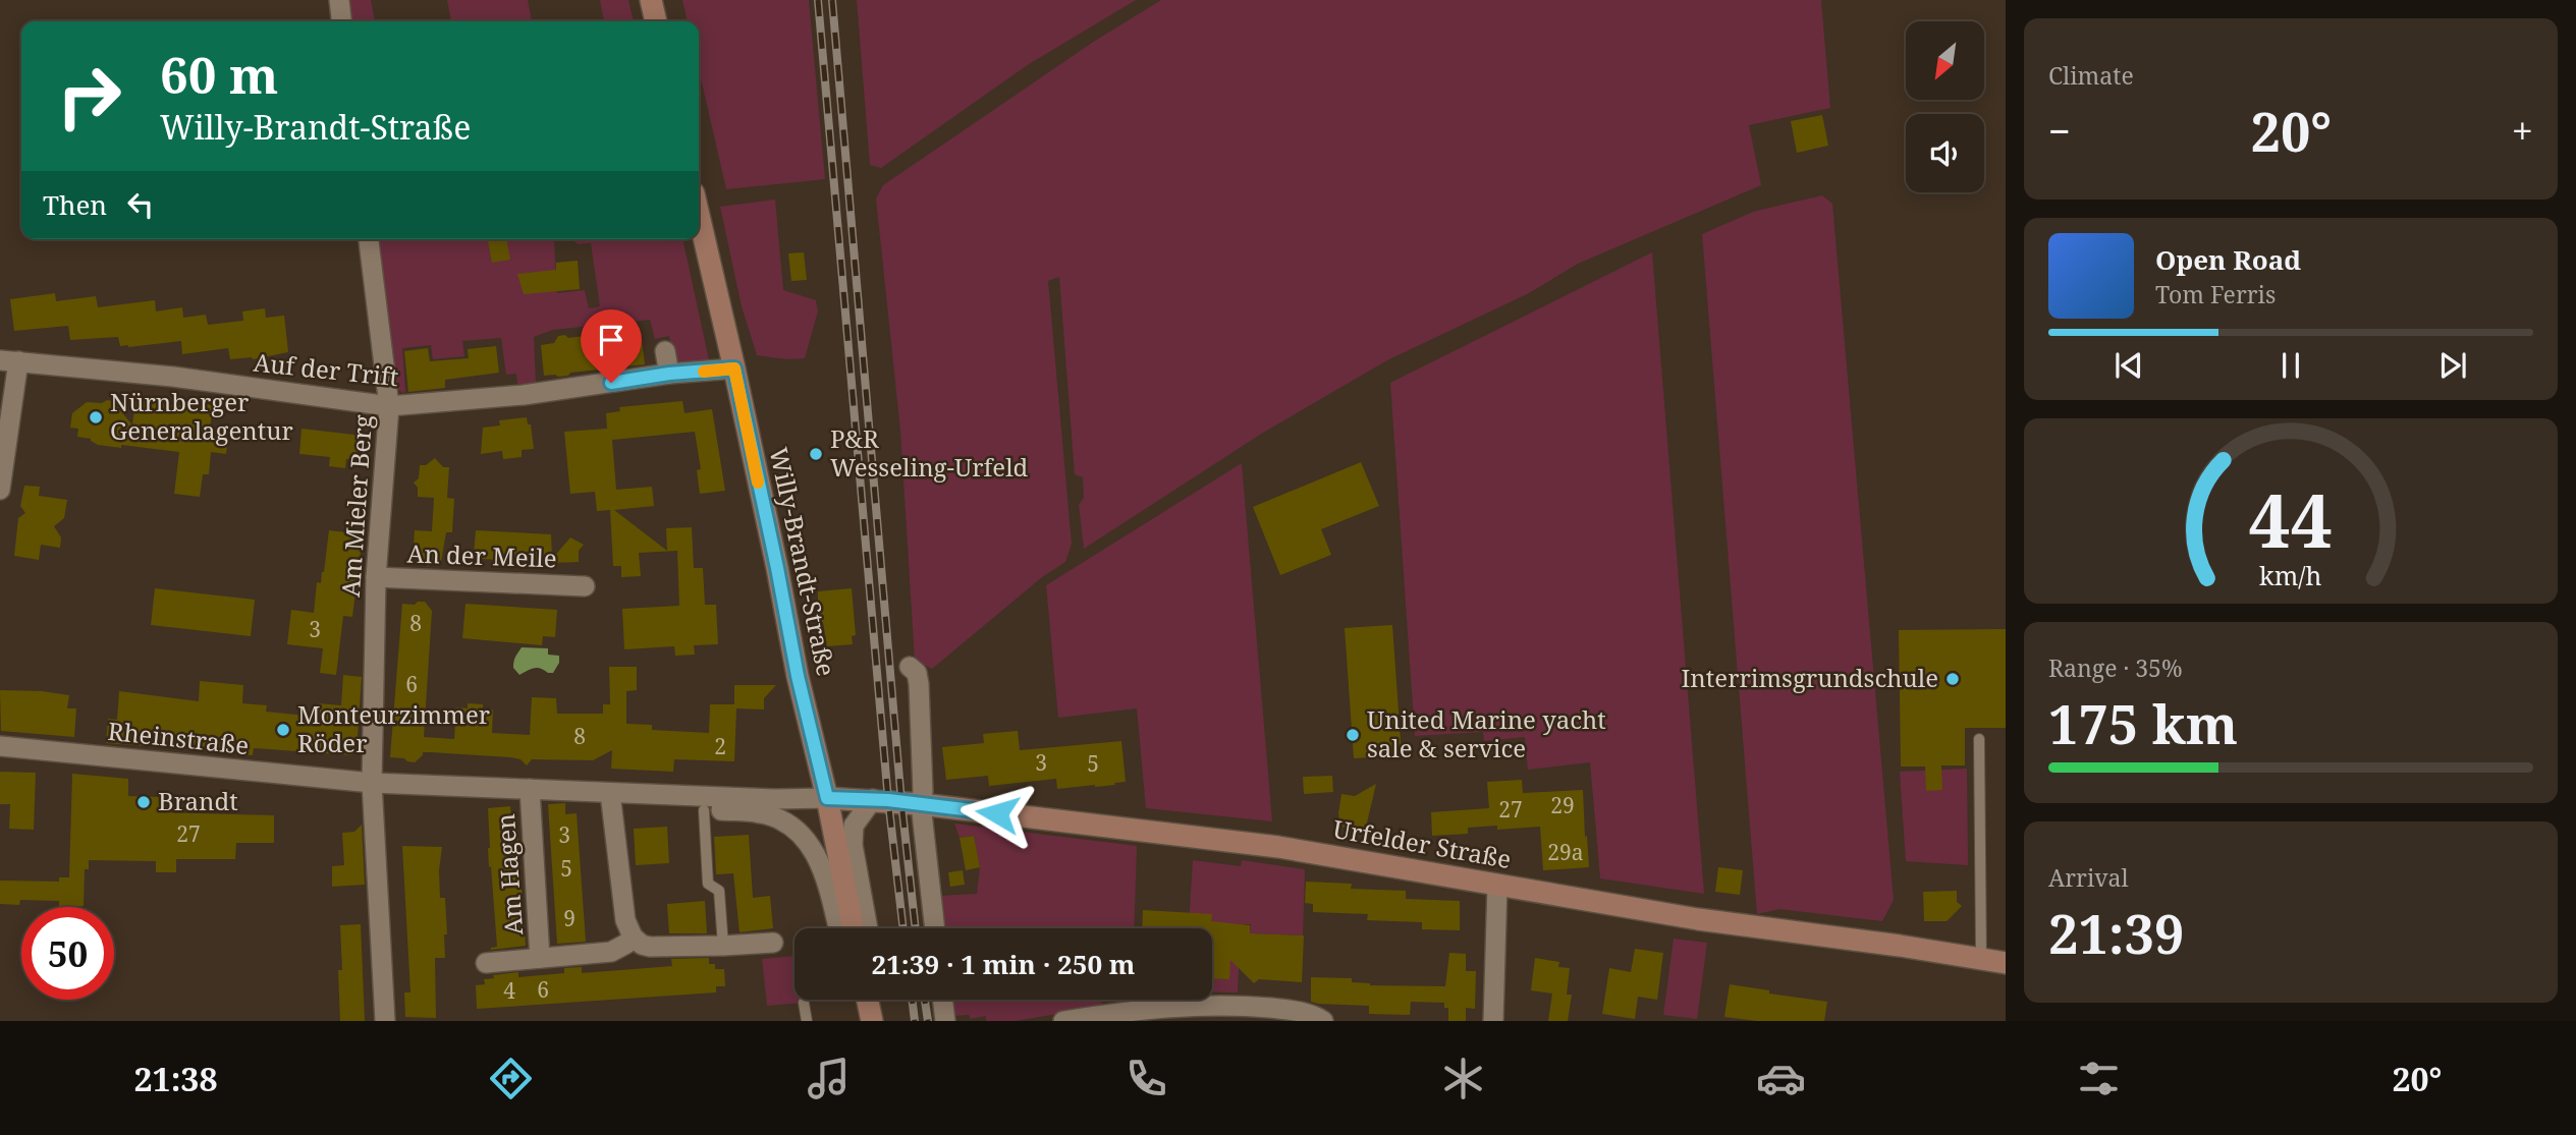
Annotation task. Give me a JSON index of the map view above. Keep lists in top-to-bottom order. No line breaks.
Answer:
{"streets":{"main road":["Willy-Brandt-Straße","Urfelder Straße"],"street":["Auf der Trift","Am Mieler Berg","An der Meile","Rheinstraße","Am Hagen"]},"crossings":[["Auf der Trift","Am Mieler Berg"],["Auf der Trift","Willy-Brandt-Straße"],["Am Mieler Berg","An der Meile"],["Am Mieler Berg","Rheinstraße"],["Willy-Brandt-Straße","Rheinstraße"],["Willy-Brandt-Straße","Urfelder Straße"],["Rheinstraße","Urfelder Straße"],["Rheinstraße","Am Hagen"]],"places":["Nürnberger Generalagentur","P&R Wesseling-Urfeld","Interrimsgrundschule","Monteurzimmer Röder","United Marine yacht sale & service","Brandt"],"house_numbers":["8","3","6","8","2","3","5","29","27","27","3","29a","5","9","6","4"],"north":"bottom left","page":{"tile":["Climate",["Range · 35%","175 km"],["Arrival","21:39"]],"turn":["60 m","Willy-Brandt-Straße"],"heat":["−","20°","+"],"then":"Then","song":["Open Road","Tom Ferris"],"limit":"50","trip":"21:39 · 1 min · 250 m","tabs":["21:38","20°"],"gauge":["44","km/h"]}}
